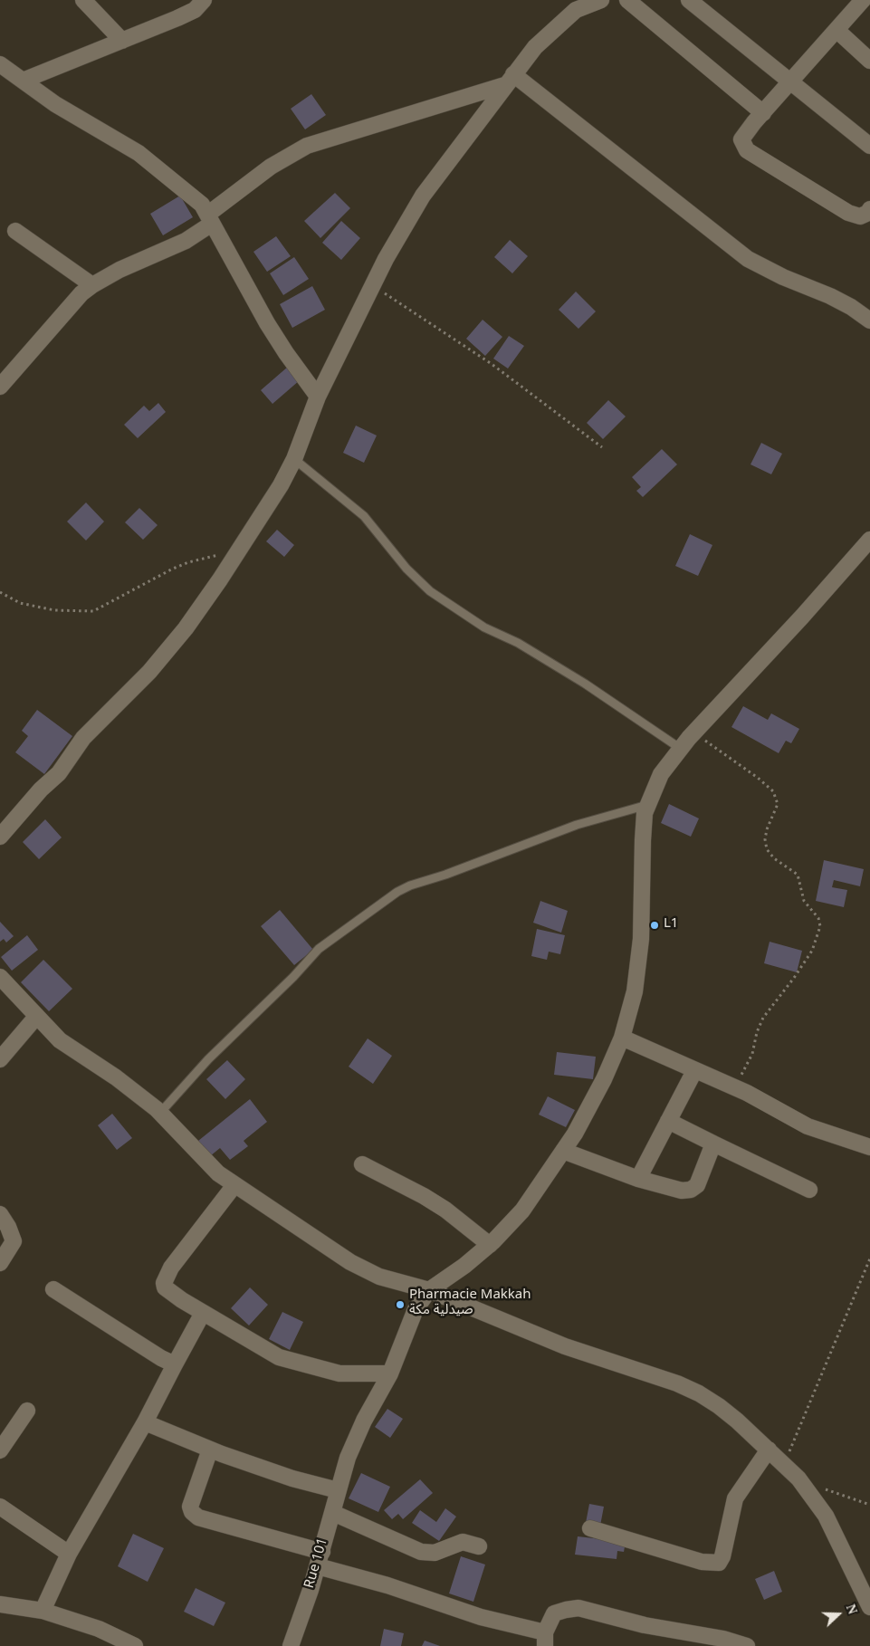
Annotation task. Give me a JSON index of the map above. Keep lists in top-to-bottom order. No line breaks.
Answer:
{"streets":{"street":["Rue 101"]},"places":["L1","Pharmacie Makkah صيدلية مكة"],"north":"right"}
